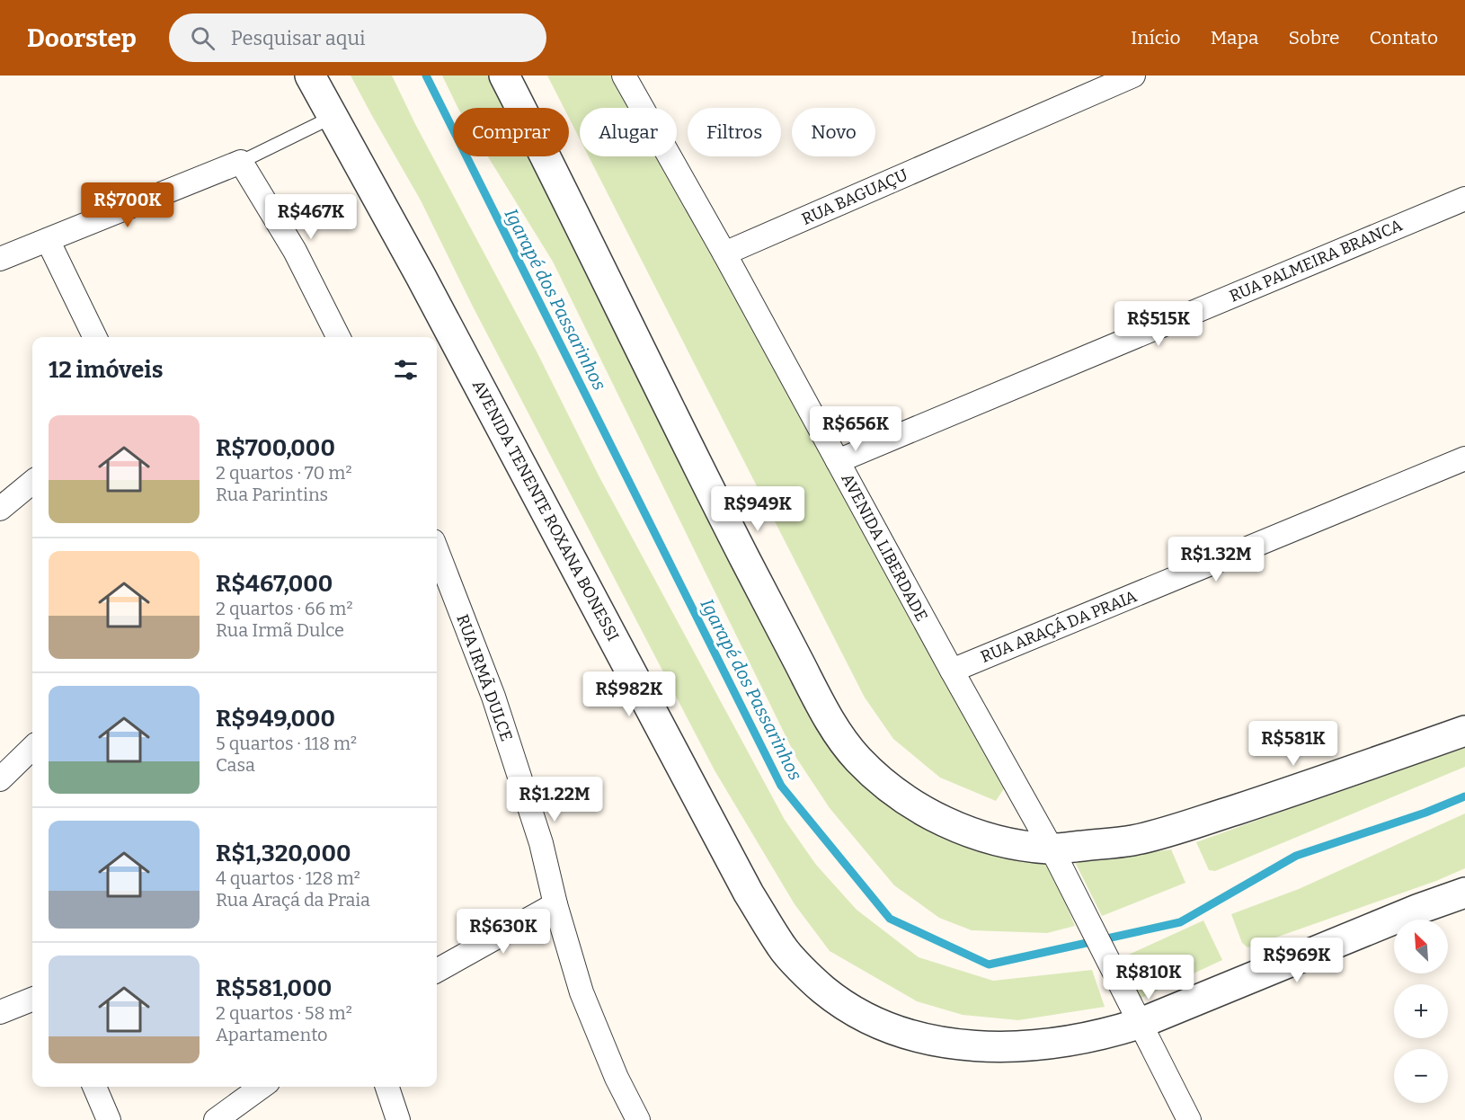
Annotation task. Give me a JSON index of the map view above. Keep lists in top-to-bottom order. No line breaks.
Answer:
{"streets":{"street":["RUA BAGUAÇU","RUA PALMEIRA BRANCA","AVENIDA TENENTE ROXANA BONESSI","AVENIDA LIBERDADE","RUA ARAÇÁ DA PRAIA","RUA IRMÃ DULCE"]},"crossings":[["RUA BAGUAÇU","AVENIDA LIBERDADE"],["RUA PALMEIRA BRANCA","AVENIDA LIBERDADE"],["AVENIDA TENENTE ROXANA BONESSI","AVENIDA LIBERDADE"],["AVENIDA LIBERDADE","RUA ARAÇÁ DA PRAIA"]],"water":["Igarapé dos Passarinhos"],"north":"top left","page":{"header":"Doorstep","search":"Pesquisar aqui","nav":["Início","Mapa","Sobre","Contato"],"chip":["Comprar","Alugar","Filtros","Novo"],"price":["R$700K","R$467K","R$515K","R$656K","R$949K","R$1.32M","R$982K","R$581K","R$1.22M","R$630K","R$969K","R$810K"],"heading":"12 imóveis","list":[{"name":"R$700,000","note":"2 quartos · 70 m² · Rua Parintins"},{"name":"R$467,000","note":"2 quartos · 66 m² · Rua Irmã Dulce"},{"name":"R$949,000","note":"5 quartos · 118 m² · Casa"},{"name":"R$1,320,000","note":"4 quartos · 128 m² · Rua Araçá da Praia"},{"name":"R$581,000","note":"2 quartos · 58 m² · Apartamento"}],"map_buttons":["+","−"]}}
